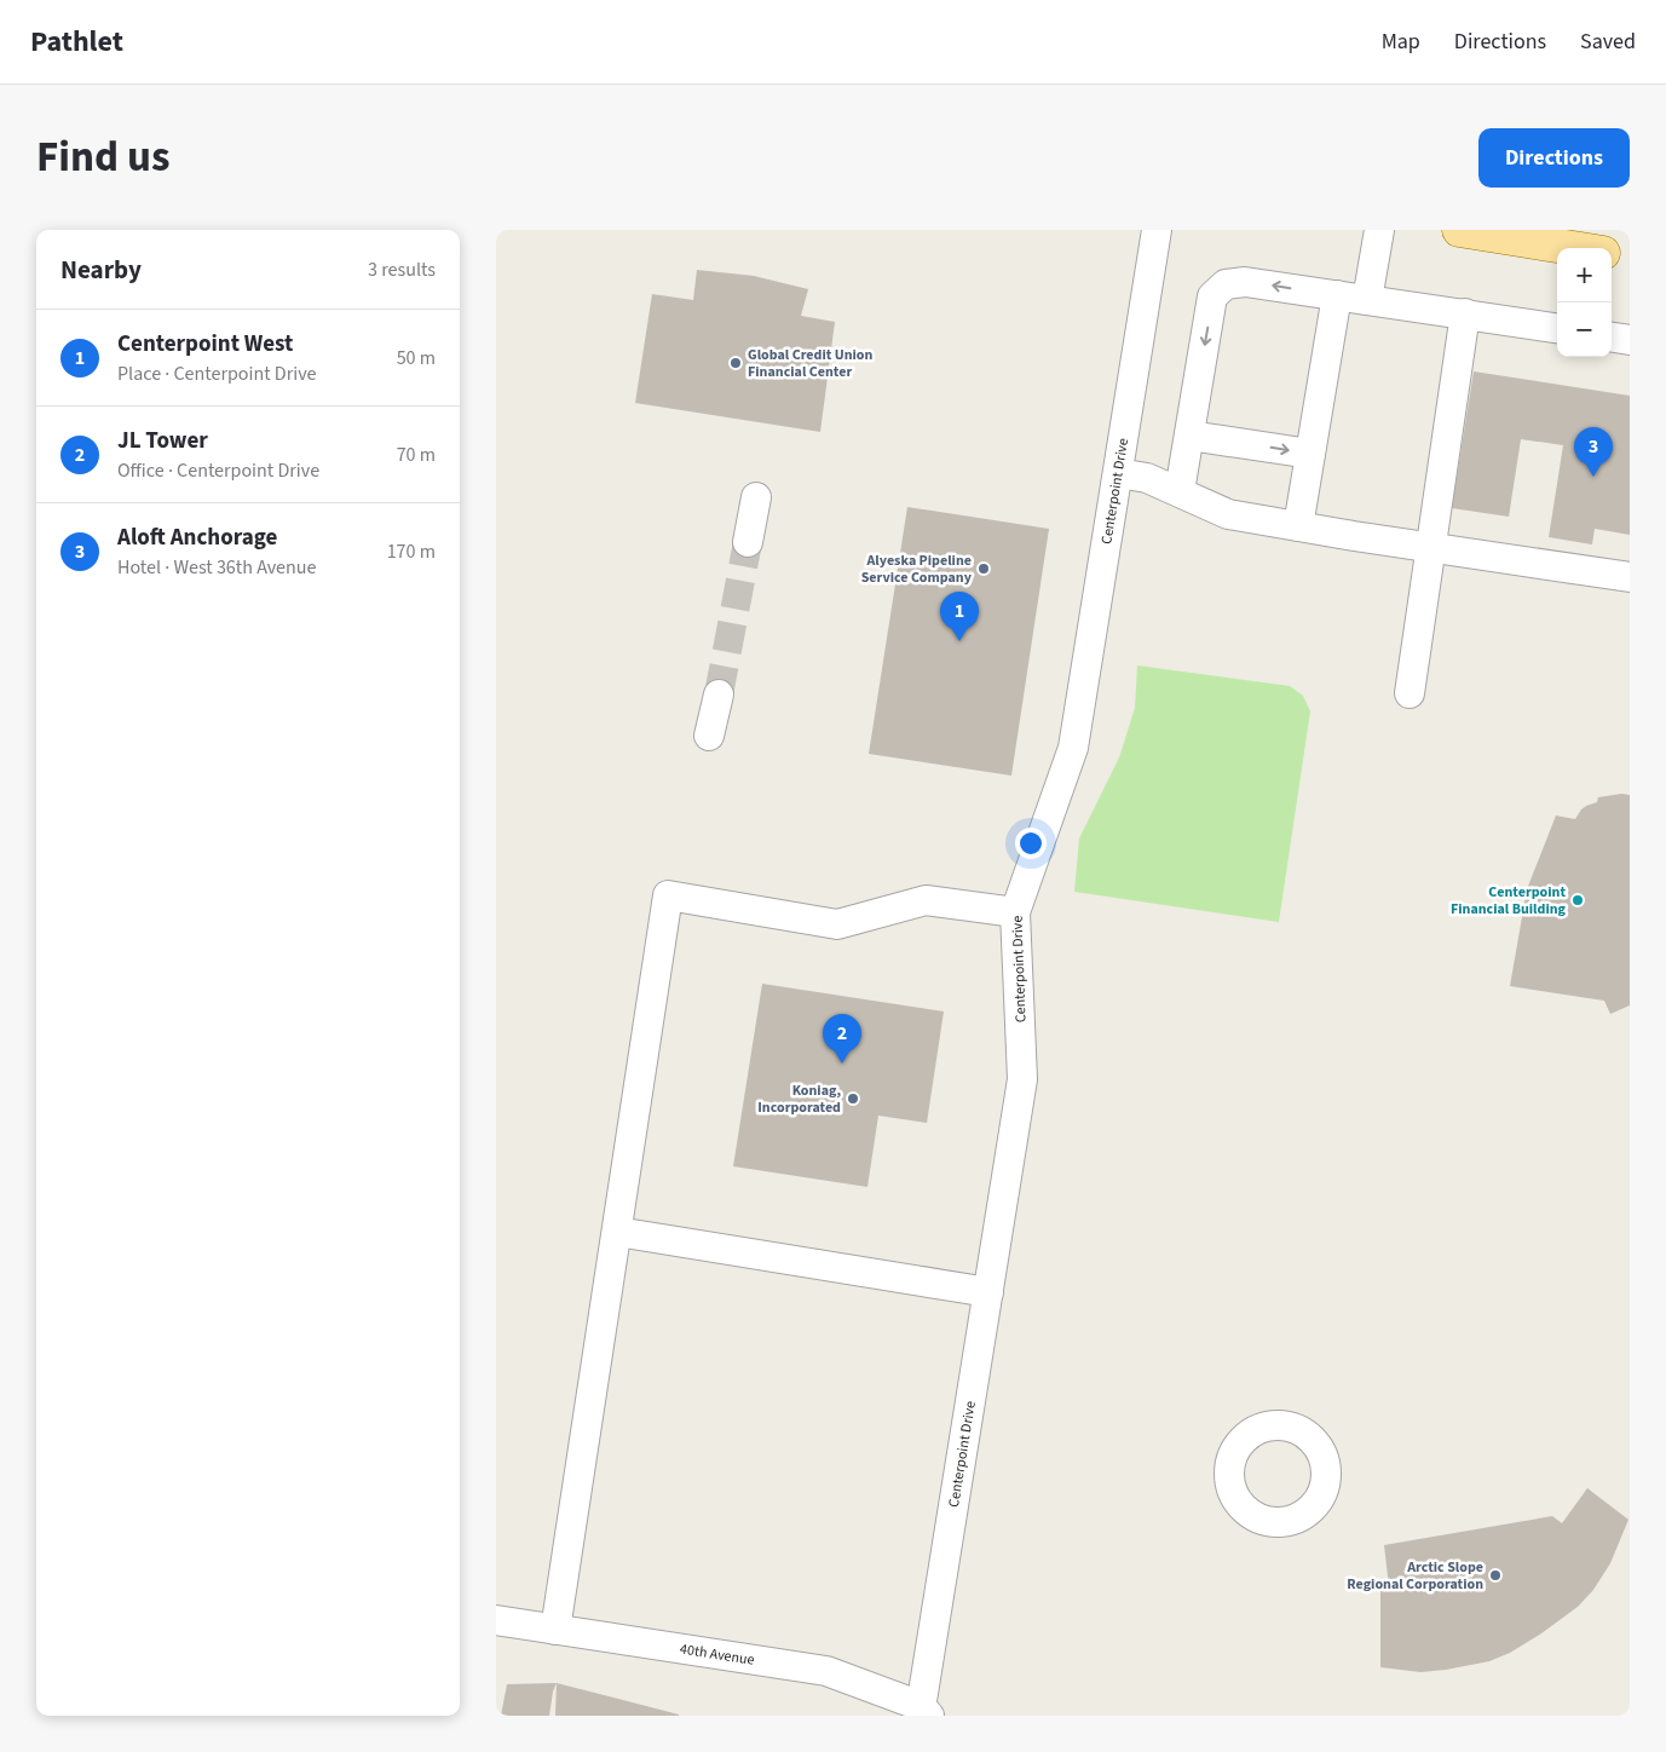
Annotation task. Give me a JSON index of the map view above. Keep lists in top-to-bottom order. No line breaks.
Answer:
{"streets":{"street":["Centerpoint Drive","40th Avenue"]},"crossings":[["Centerpoint Drive","40th Avenue"]],"places":["Global Credit Union Financial Center","Alyeska Pipeline Service Company","Centerpoint Financial Building","Koniag, Incorporated","Arctic Slope Regional Corporation"],"page":{"header":"Pathlet","nav":["Map","Directions","Saved"],"title":"Find us","buttons":"Directions","heading":["Nearby","3 results"],"map_buttons":["+","−"],"list":[{"mark":"1","name":"Centerpoint West","note":"Place · Centerpoint Drive","value":"50 m"},{"mark":"2","name":"JL Tower","note":"Office · Centerpoint Drive","value":"70 m"},{"mark":"3","name":"Aloft Anchorage","note":"Hotel · West 36th Avenue","value":"170 m"}],"pins":["3","1","2"]}}
